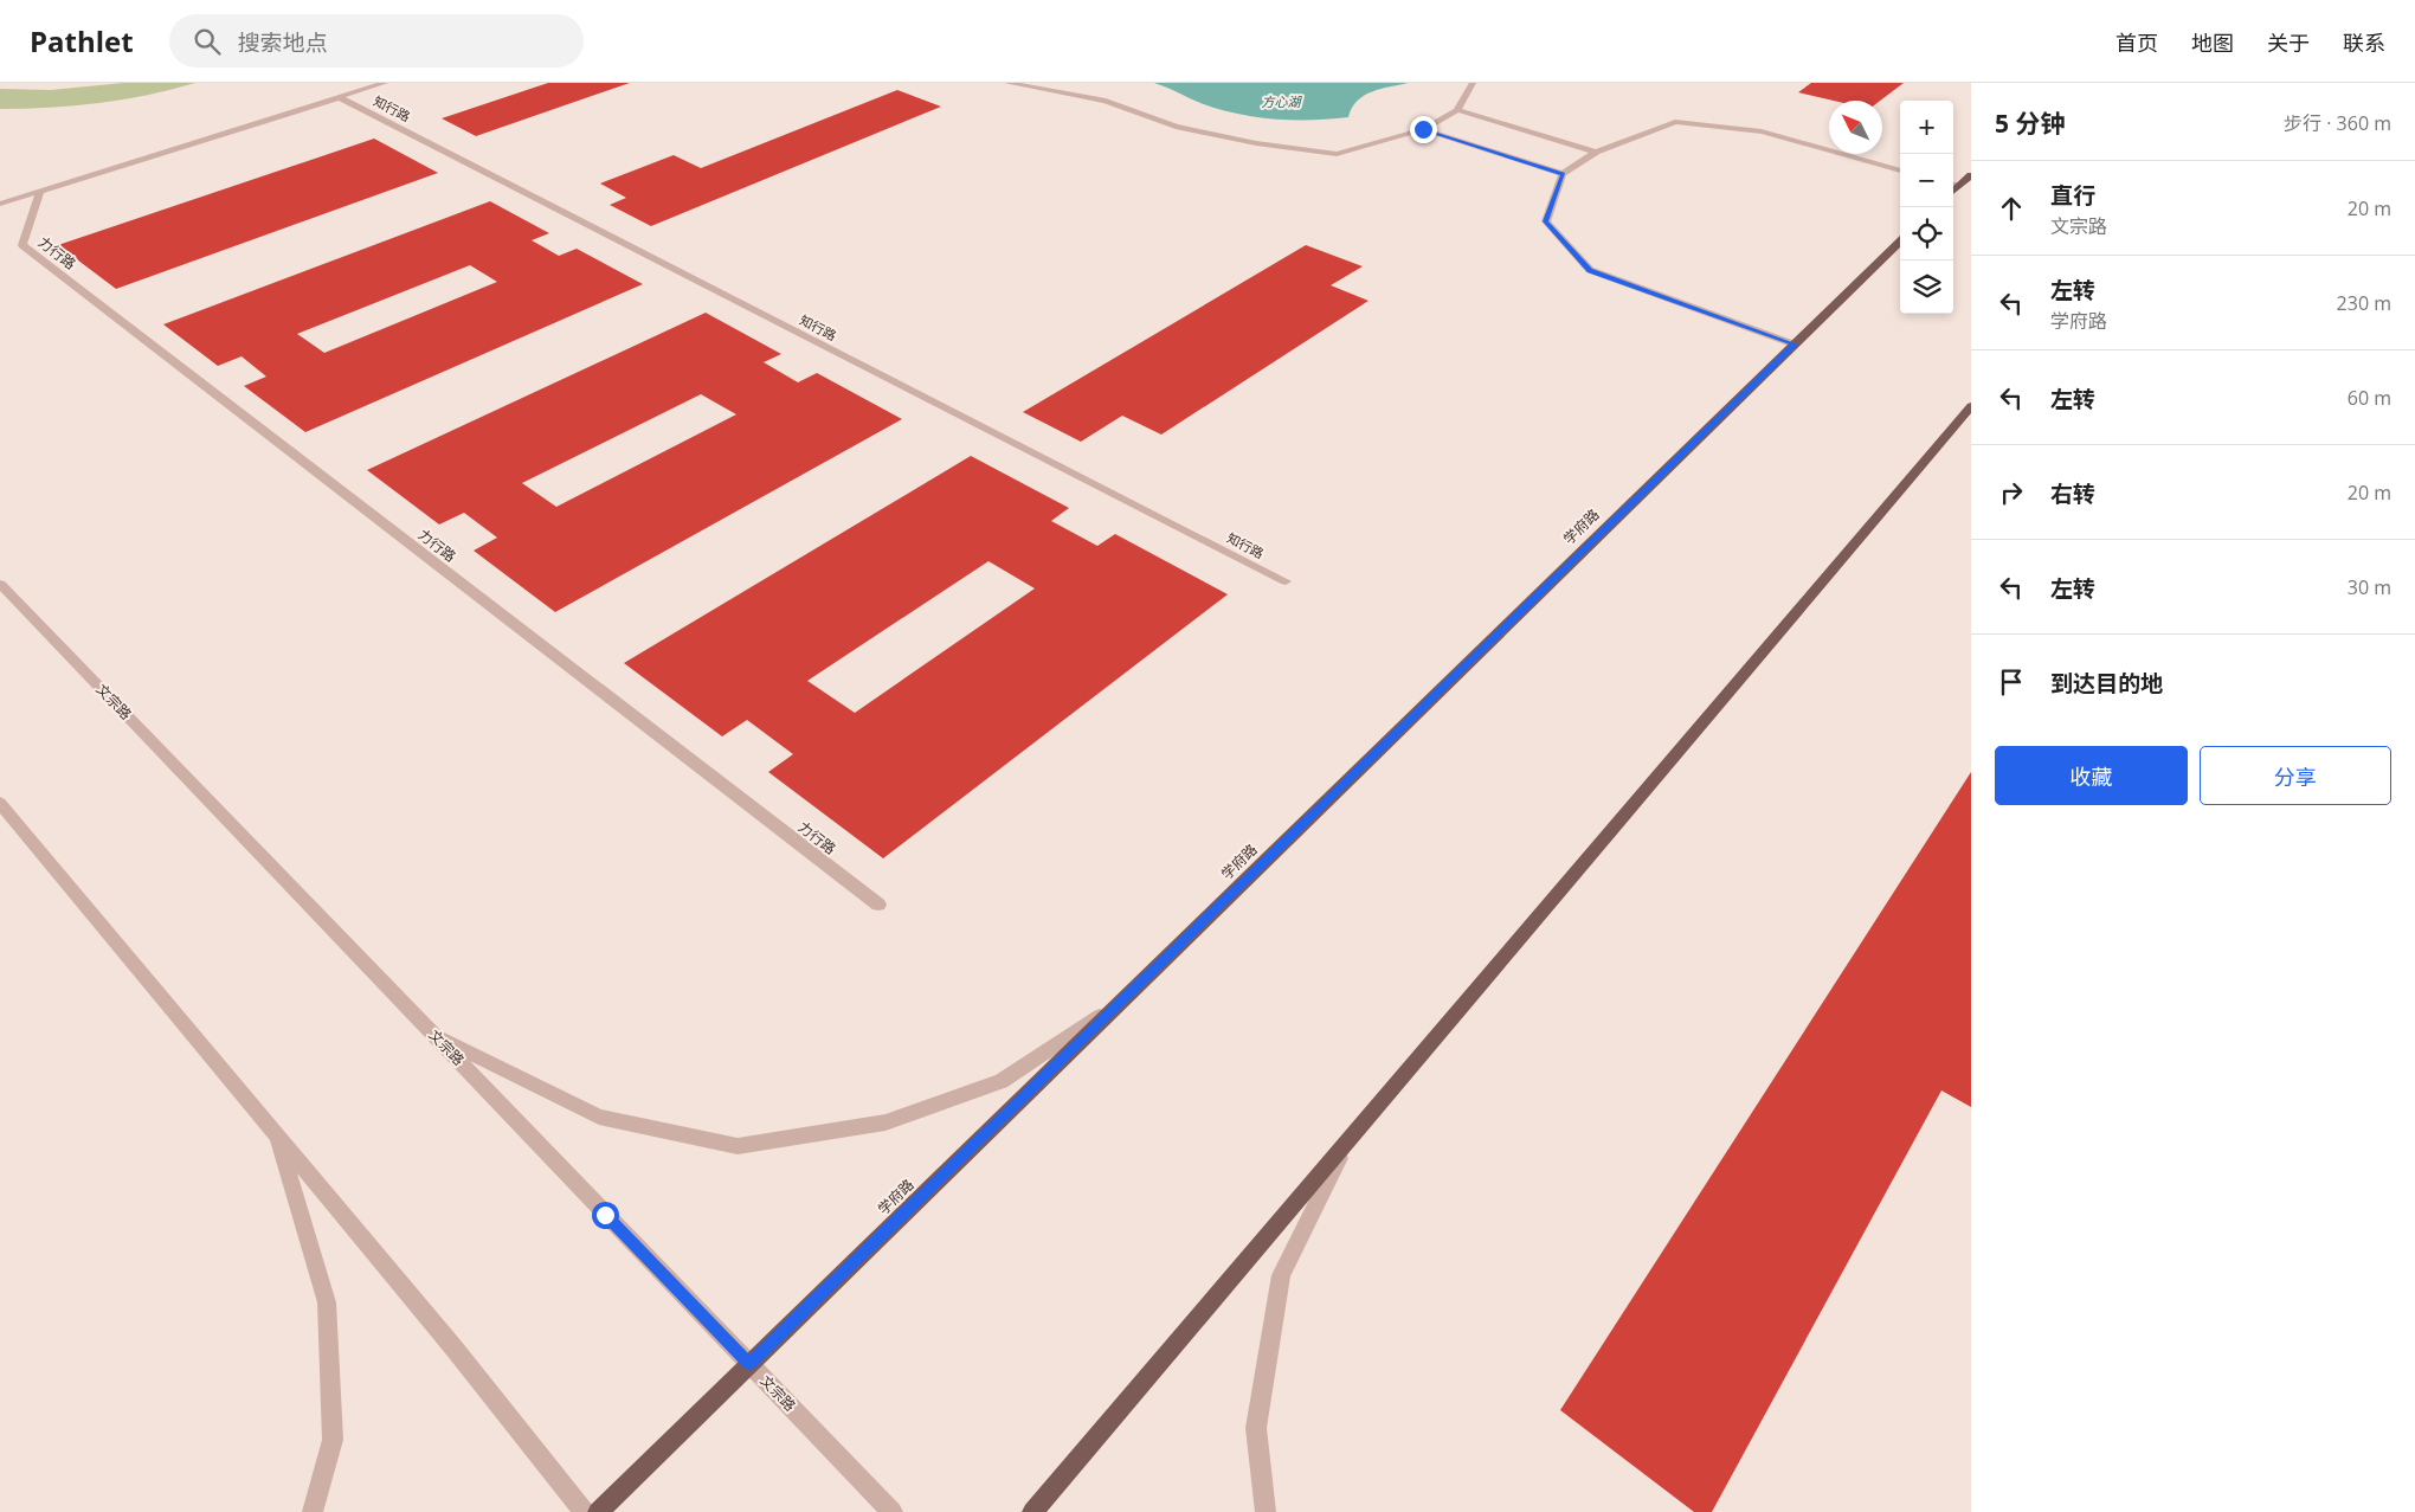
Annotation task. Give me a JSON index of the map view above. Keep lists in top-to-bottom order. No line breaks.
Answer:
{"streets":{"main road":["学府路"],"street":["知行路","力行路","文宗路"]},"crossings":[["学府路","文宗路"]],"water":["方心湖"],"north":"top left","page":{"header":"Pathlet","search":"搜索地点","nav":["首页","地图","关于","联系"],"heading":["5 分钟","步行 · 360 m"],"map_buttons":["+","−"],"list":[["直行","文宗路","20 m"],["左转","学府路","230 m"],["左转","60 m"],["右转","20 m"],["左转","30 m"],"到达目的地"],"buttons":["收藏","分享"]}}
